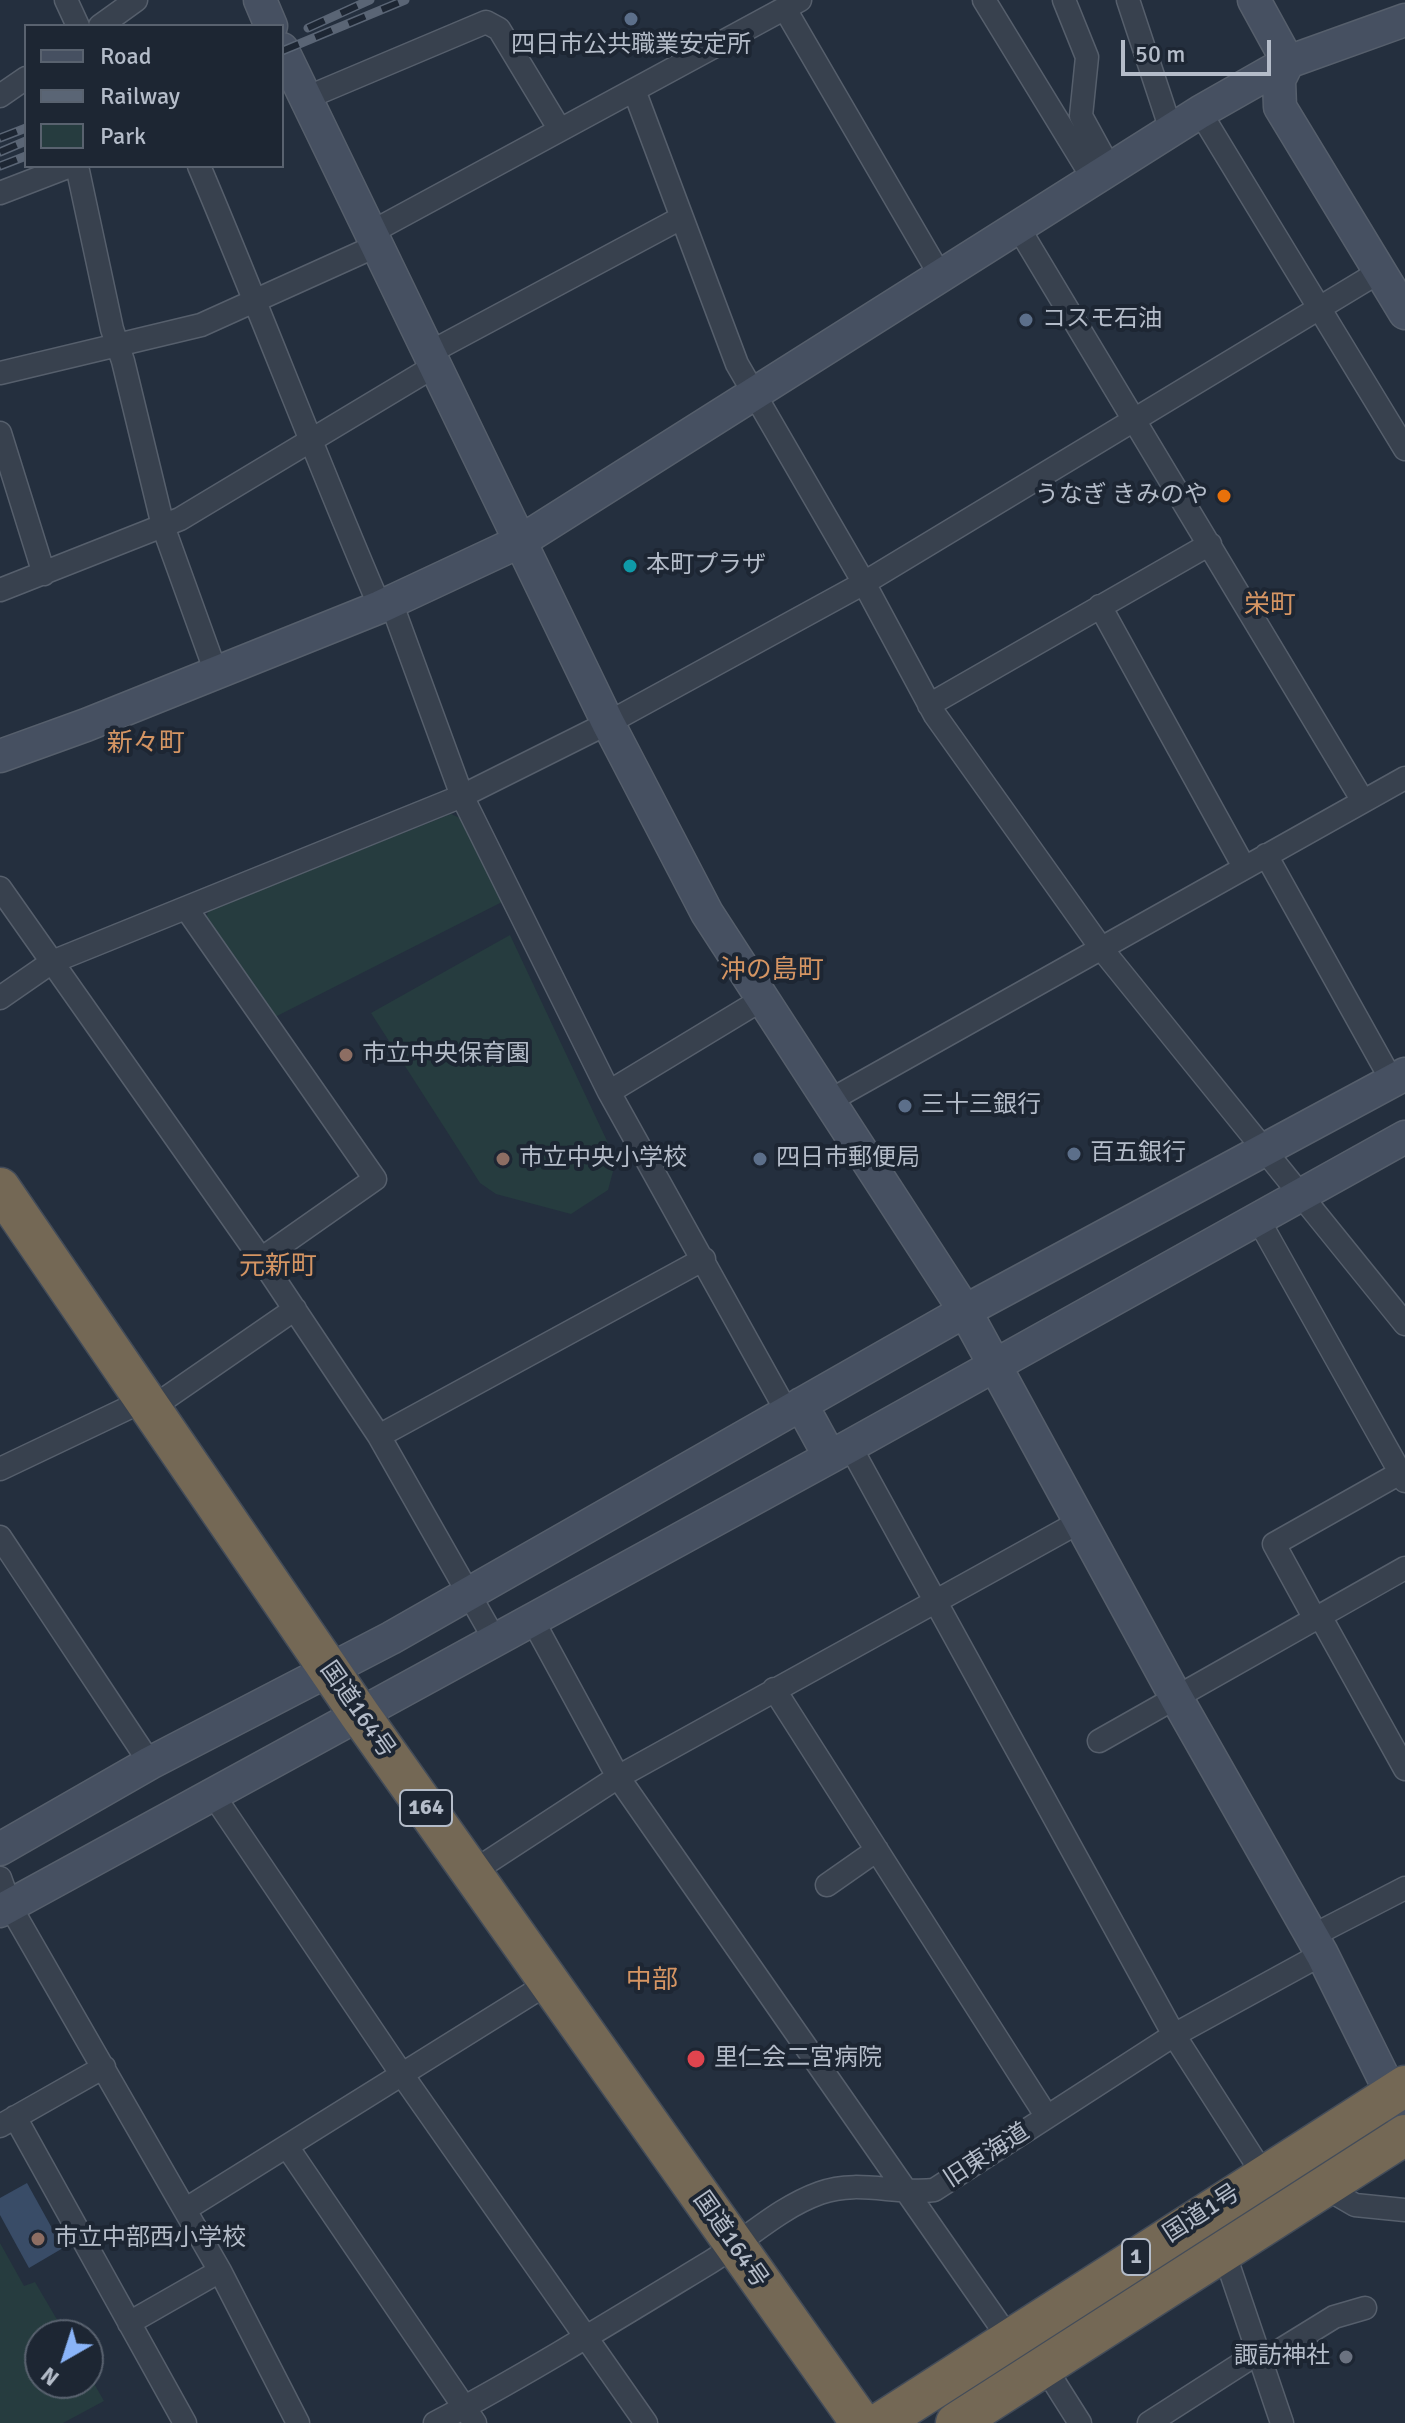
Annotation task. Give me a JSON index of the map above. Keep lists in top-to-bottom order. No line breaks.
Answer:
{"streets":{"highway":["国道164号","164","国道1号","1"],"street":["旧東海道"]},"crossings":[["国道164号","旧東海道"]],"districts":["栄町","新々町","沖の島町","元新町","中部"],"places":["四日市公共職業安定所","コスモ石油","うなぎ きみのや","本町プラザ","市立中央保育園","三十三銀行","百五銀行","市立中央小学校","四日市郵便局","里仁会二宮病院","市立中部西小学校","諏訪神社"],"legend":["Road","Railway","Park"],"scale_bar":"50 m","north":"bottom left"}
